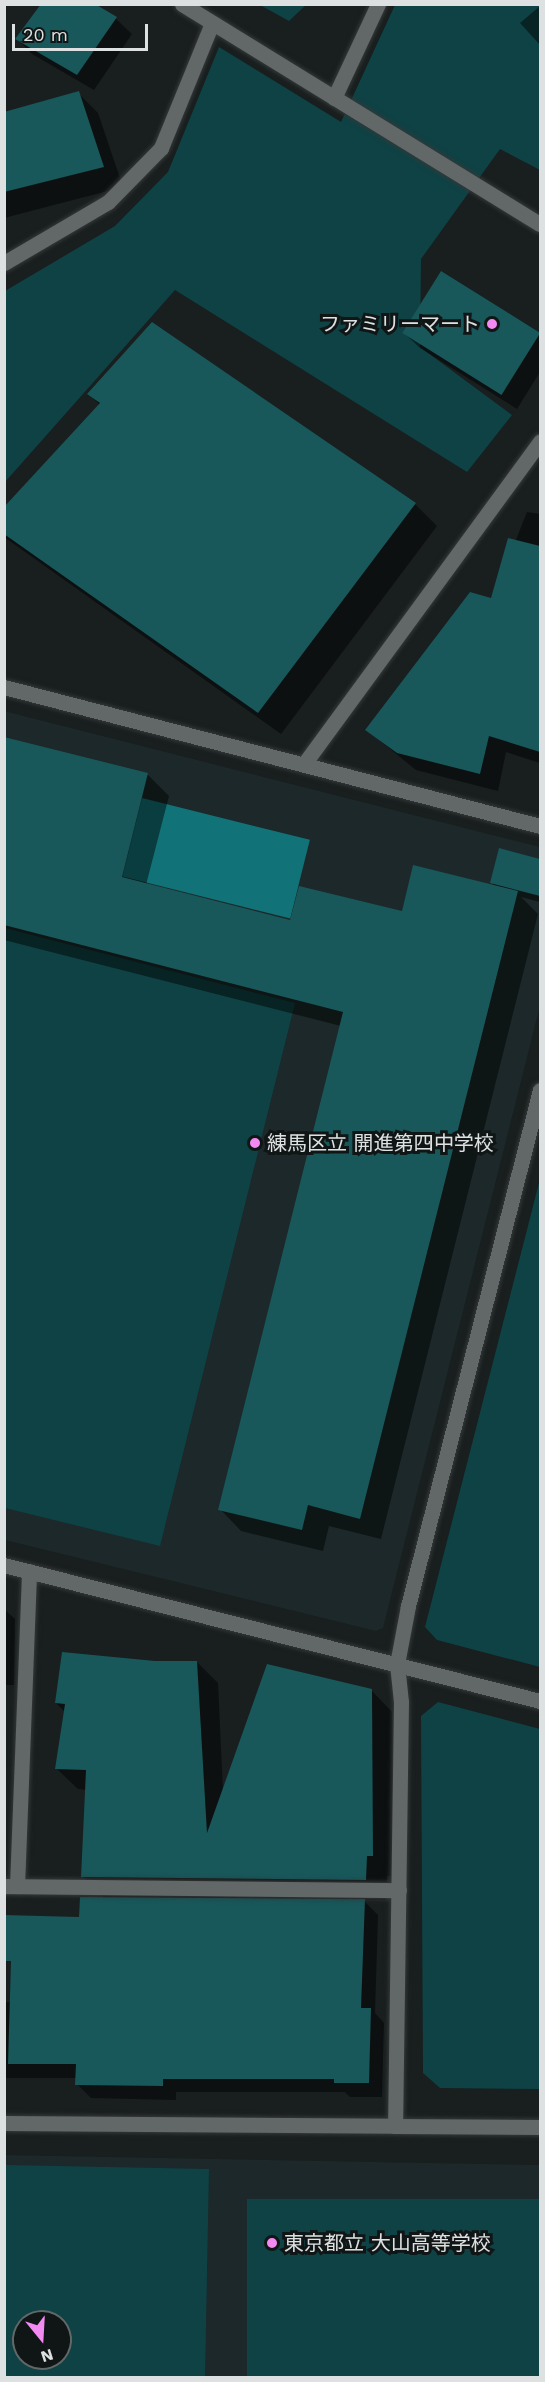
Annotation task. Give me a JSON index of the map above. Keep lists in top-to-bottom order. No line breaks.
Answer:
{"places":["ファミリーマート","練馬区立 開進第四中学校","東京都立 大山高等学校"],"scale_bar":"20 m","north":"bottom"}
